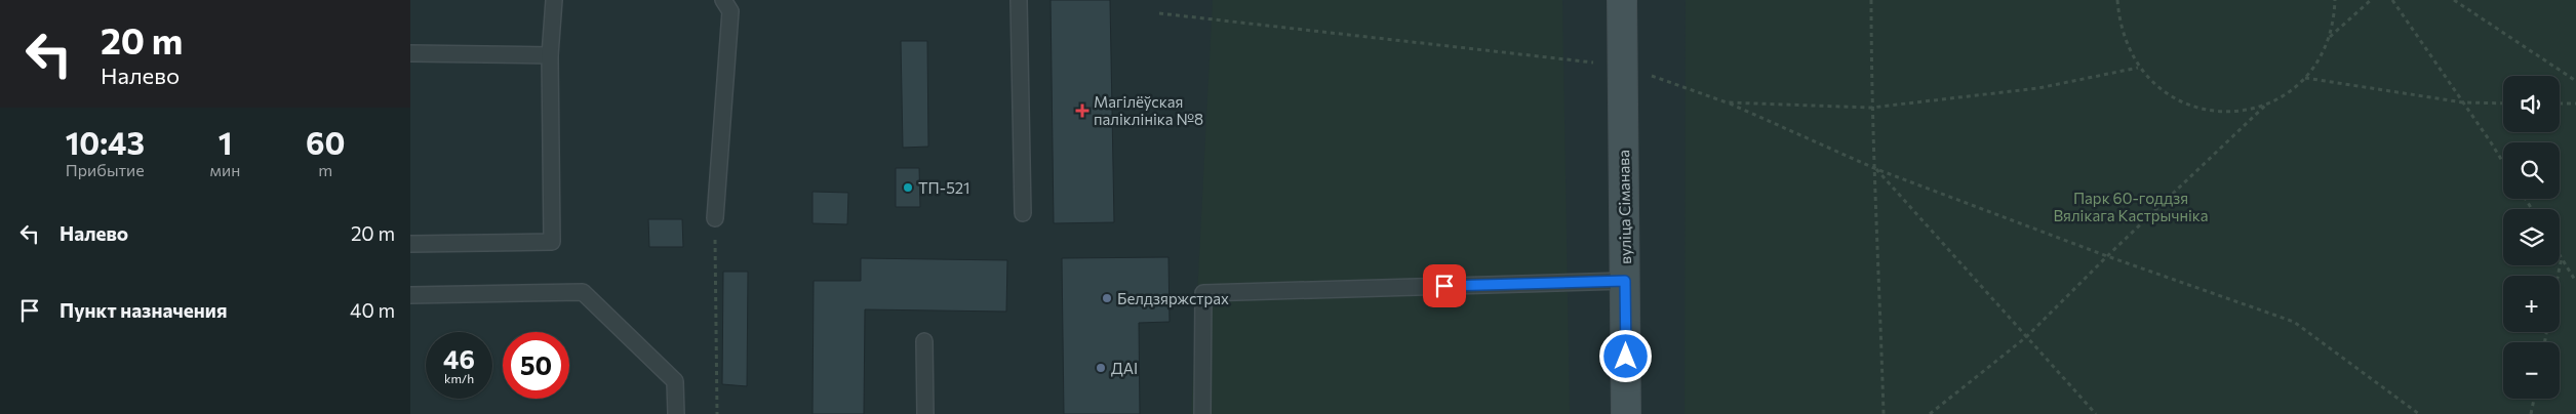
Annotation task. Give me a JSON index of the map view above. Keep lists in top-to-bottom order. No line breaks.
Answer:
{"streets":{"main road":["вуліца Сіманава"]},"parks":["Парк 60-годдзя Вялікага Кастрычніка"],"places":{"health":["Магілёўская паліклініка №8"],"other":["ТП-521","Белдзяржстрах","ДАІ"]},"page":{"turn":["20 m","Налево"],"map_buttons":["+","−"],"eta":["10:43","Прибытие","1","мин","60","m"],"list":[{"name":"Налево","value":"20 m"},{"name":"Пункт назначения","value":"40 m"}],"speed":"46 km/h","limit":"50"}}
